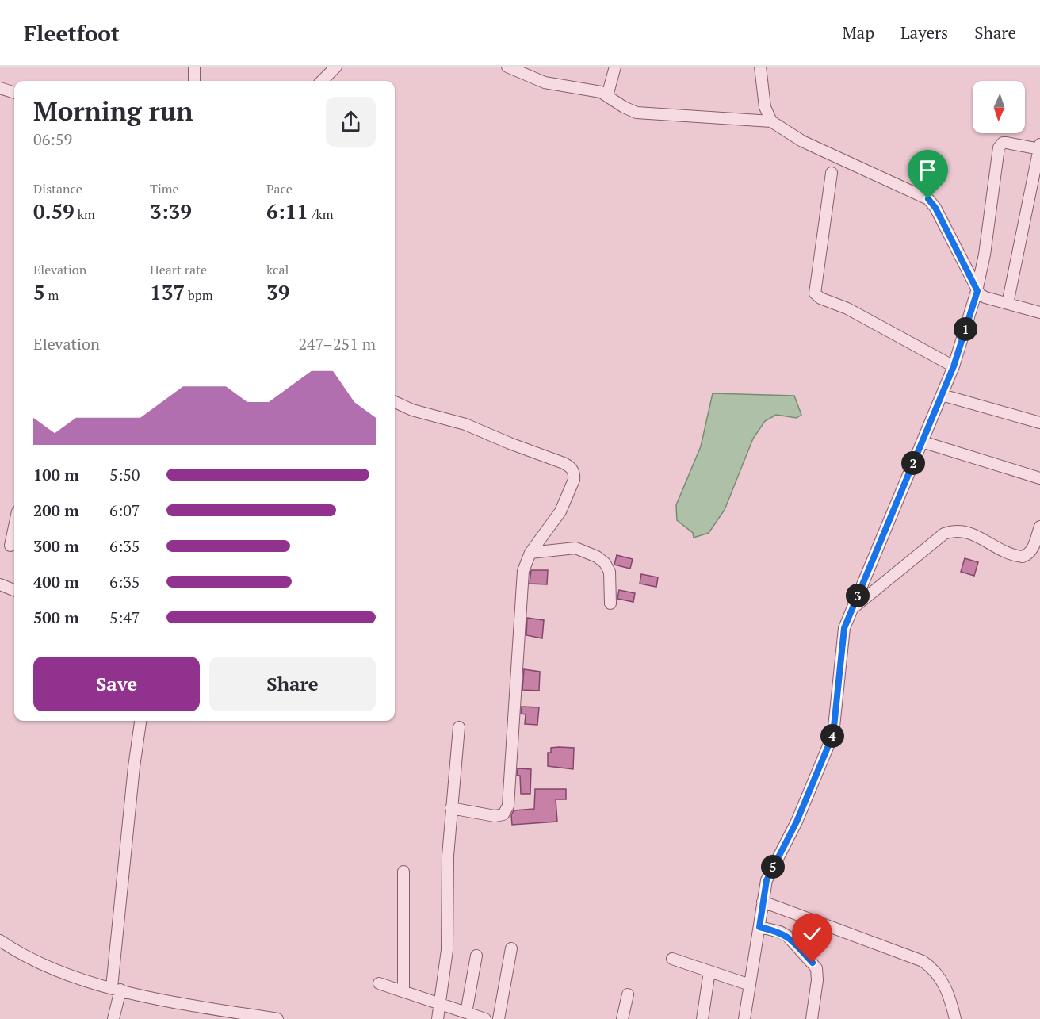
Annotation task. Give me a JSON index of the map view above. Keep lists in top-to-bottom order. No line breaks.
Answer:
{"north":"bottom","page":{"header":"Fleetfoot","nav":["Map","Layers","Share"],"heading":["Morning run","06:59"],"stats":[["Distance","0.59 km"],["Time","3:39"],["Pace","6:11 /km"],["Elevation","5 m"],["Heart rate","137 bpm"],["kcal","39"]],"pins":["1","2","3","4","5"],"chart":["Elevation","247–251 m"],"list":[{"name":"100 m","note":"5:50"},{"name":"200 m","note":"6:07"},{"name":"300 m","note":"6:35"},{"name":"400 m","note":"6:35"},{"name":"500 m","note":"5:47"}],"buttons":["Save","Share"]}}
